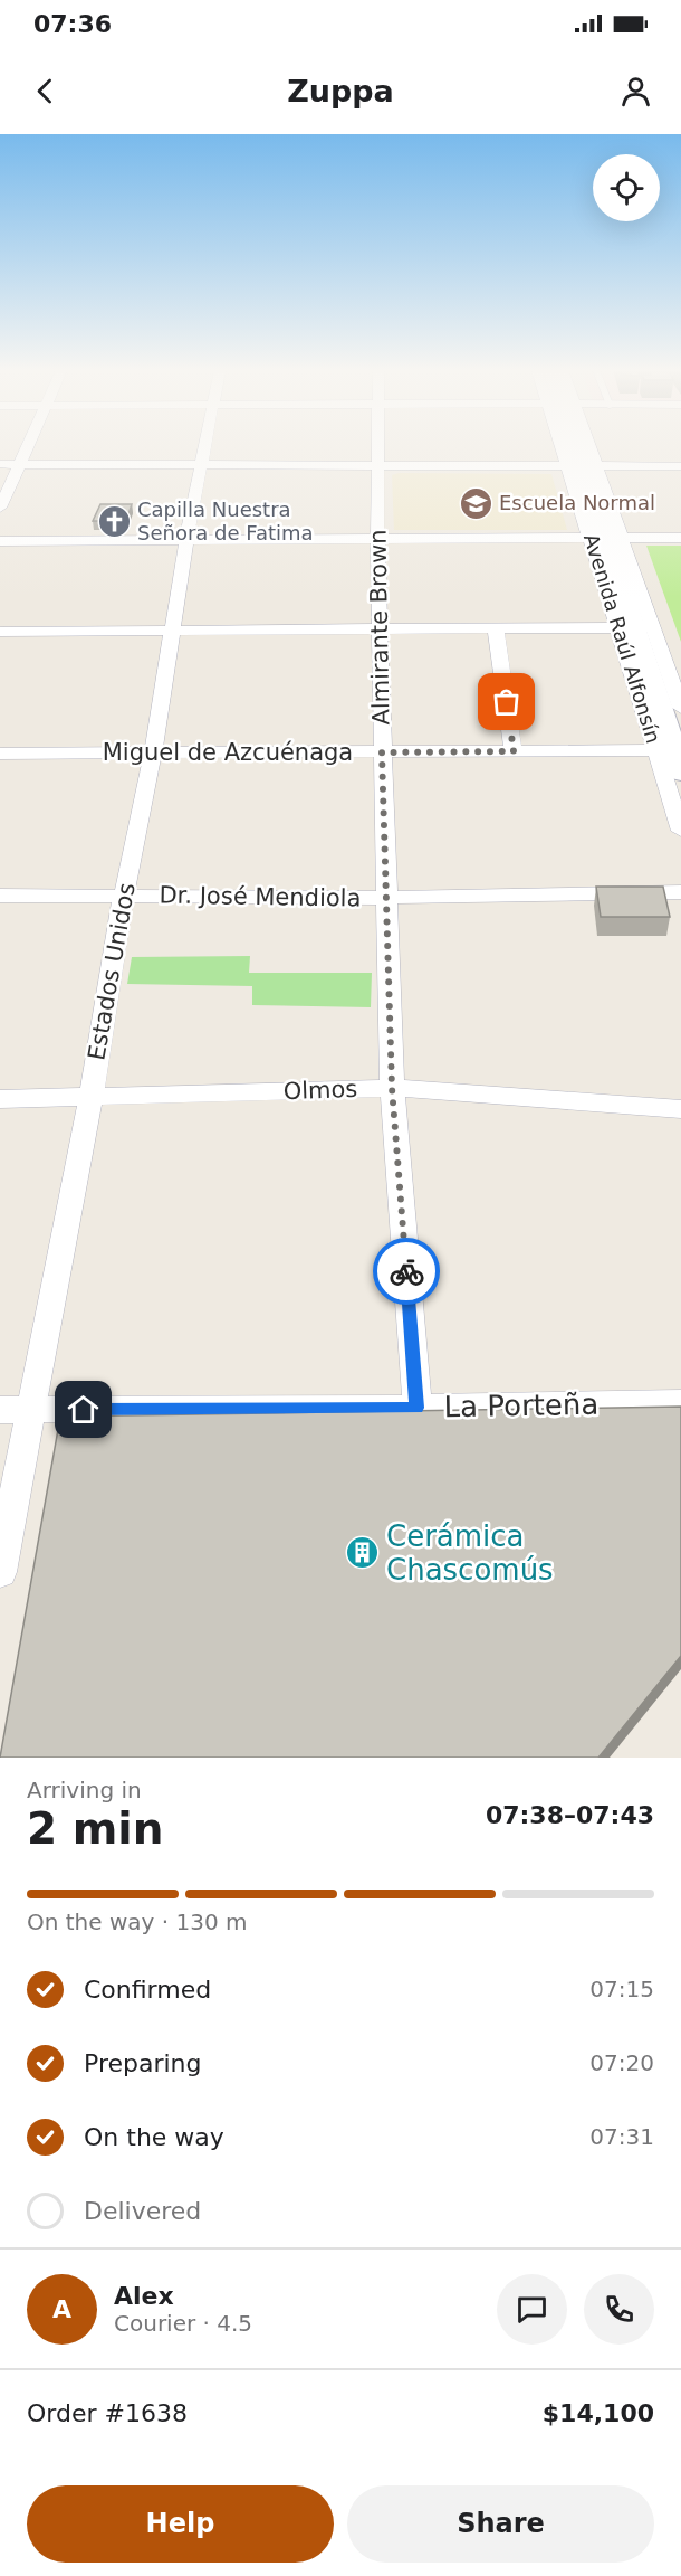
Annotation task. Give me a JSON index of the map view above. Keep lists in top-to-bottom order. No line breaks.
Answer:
{"streets":{"main road":["Avenida Raúl Alfonsín"],"street":["Almirante Brown","Miguel de Azcuénaga","Dr. José Mendiola","Estados Unidos","Olmos","La Porteña"]},"crossings":[["Almirante Brown","Miguel de Azcuénaga"],["Almirante Brown","Dr. José Mendiola"],["Almirante Brown","Olmos"],["Almirante Brown","La Porteña"],["Avenida Raúl Alfonsín","Miguel de Azcuénaga"],["Miguel de Azcuénaga","Estados Unidos"],["Dr. José Mendiola","Estados Unidos"],["Estados Unidos","Olmos"],["Estados Unidos","La Porteña"]],"places":{"school or university":["Escuela Normal"],"church":["Capilla Nuestra Señora de Fatima"],"building":["Cerámica Chascomús"]},"page":{"status":"07:36","header":"Zuppa","heading":["2 min","Arriving in","07:38–07:43"],"panel":["Alex","Courier · 4.5","Order #1638","$14,100"],"bar":"On the way · 130 m","list":[["Confirmed","07:15"],["Preparing","07:20"],["On the way","07:31"],"Delivered"],"round":"A","buttons":["Help","Share"]}}
